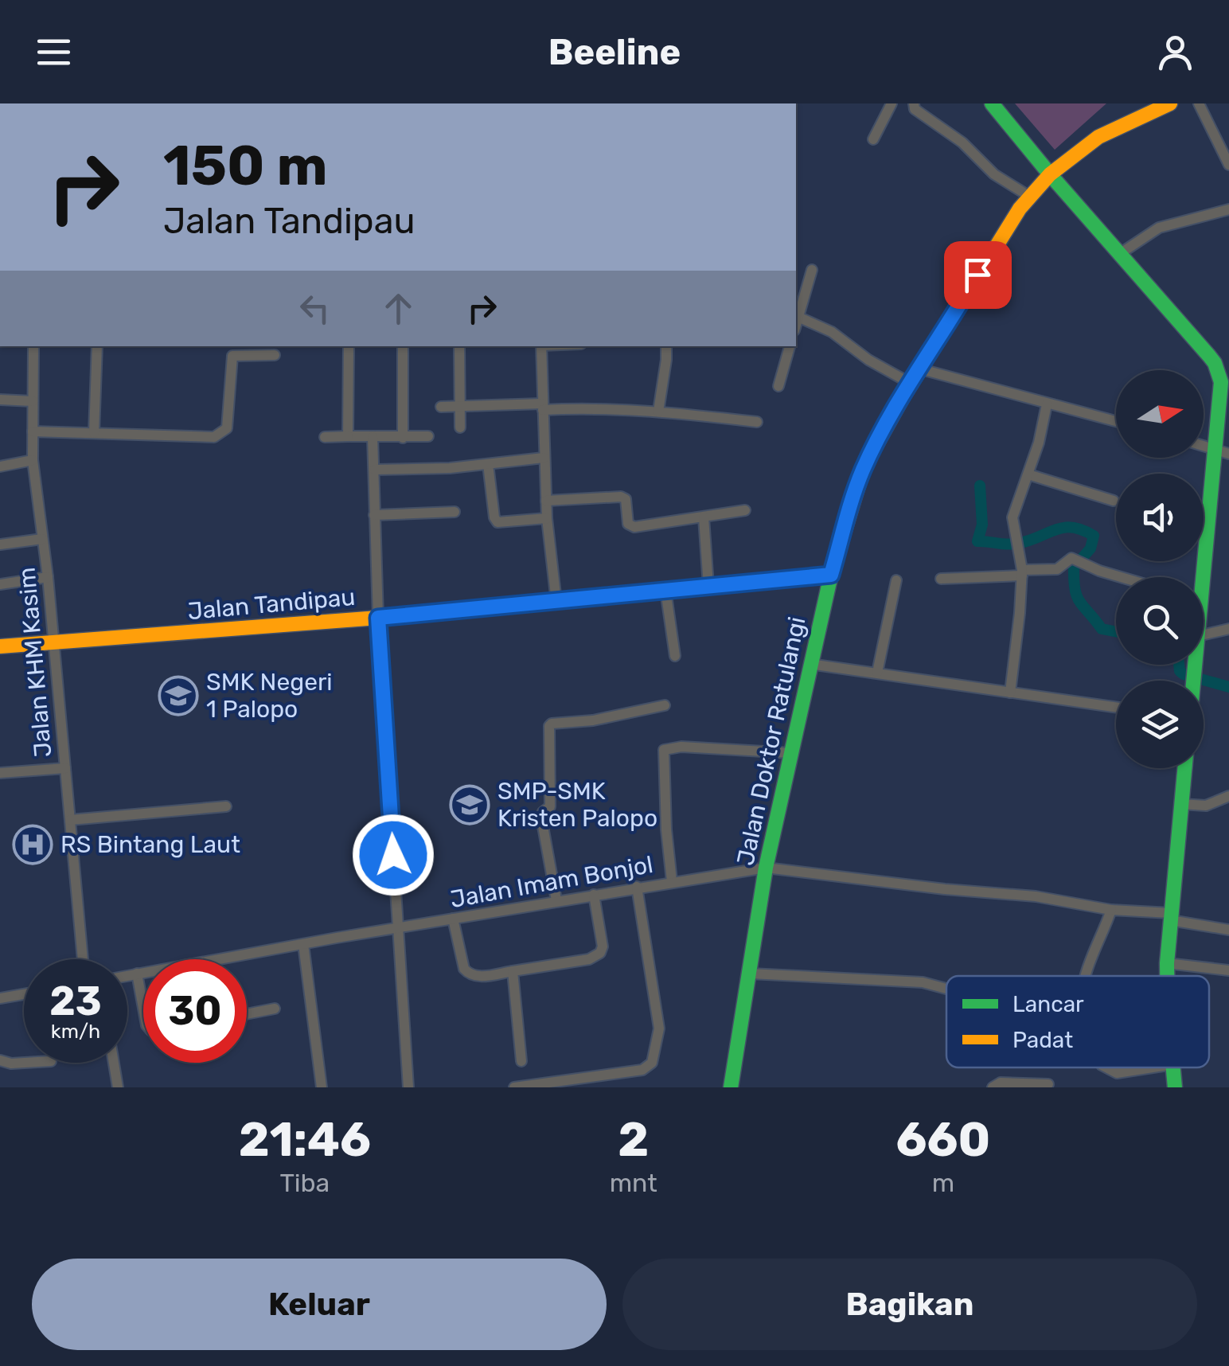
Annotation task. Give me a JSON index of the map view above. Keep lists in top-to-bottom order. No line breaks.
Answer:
{"streets":{"main road":["Jalan Tandipau","Jalan Doktor Ratulangi"],"street":["Jalan KHM Kasim","Jalan Imam Bonjol"]},"crossings":[["Jalan Tandipau","Jalan KHM Kasim"],["Jalan Tandipau","Jalan Doktor Ratulangi"],["Jalan Doktor Ratulangi","Jalan Imam Bonjol"]],"places":{"school or university":["SMK Negeri 1 Palopo","SMP-SMK Kristen Palopo"],"hospital":["RS Bintang Laut"]},"legend":["Lancar","Padat"],"north":"right","page":{"header":"Beeline","turn":["150 m","Jalan Tandipau"],"speed":"23 km/h","limit":"30","eta":["21:46","Tiba","2","mnt","660","m"],"buttons":["Keluar","Bagikan"]}}
